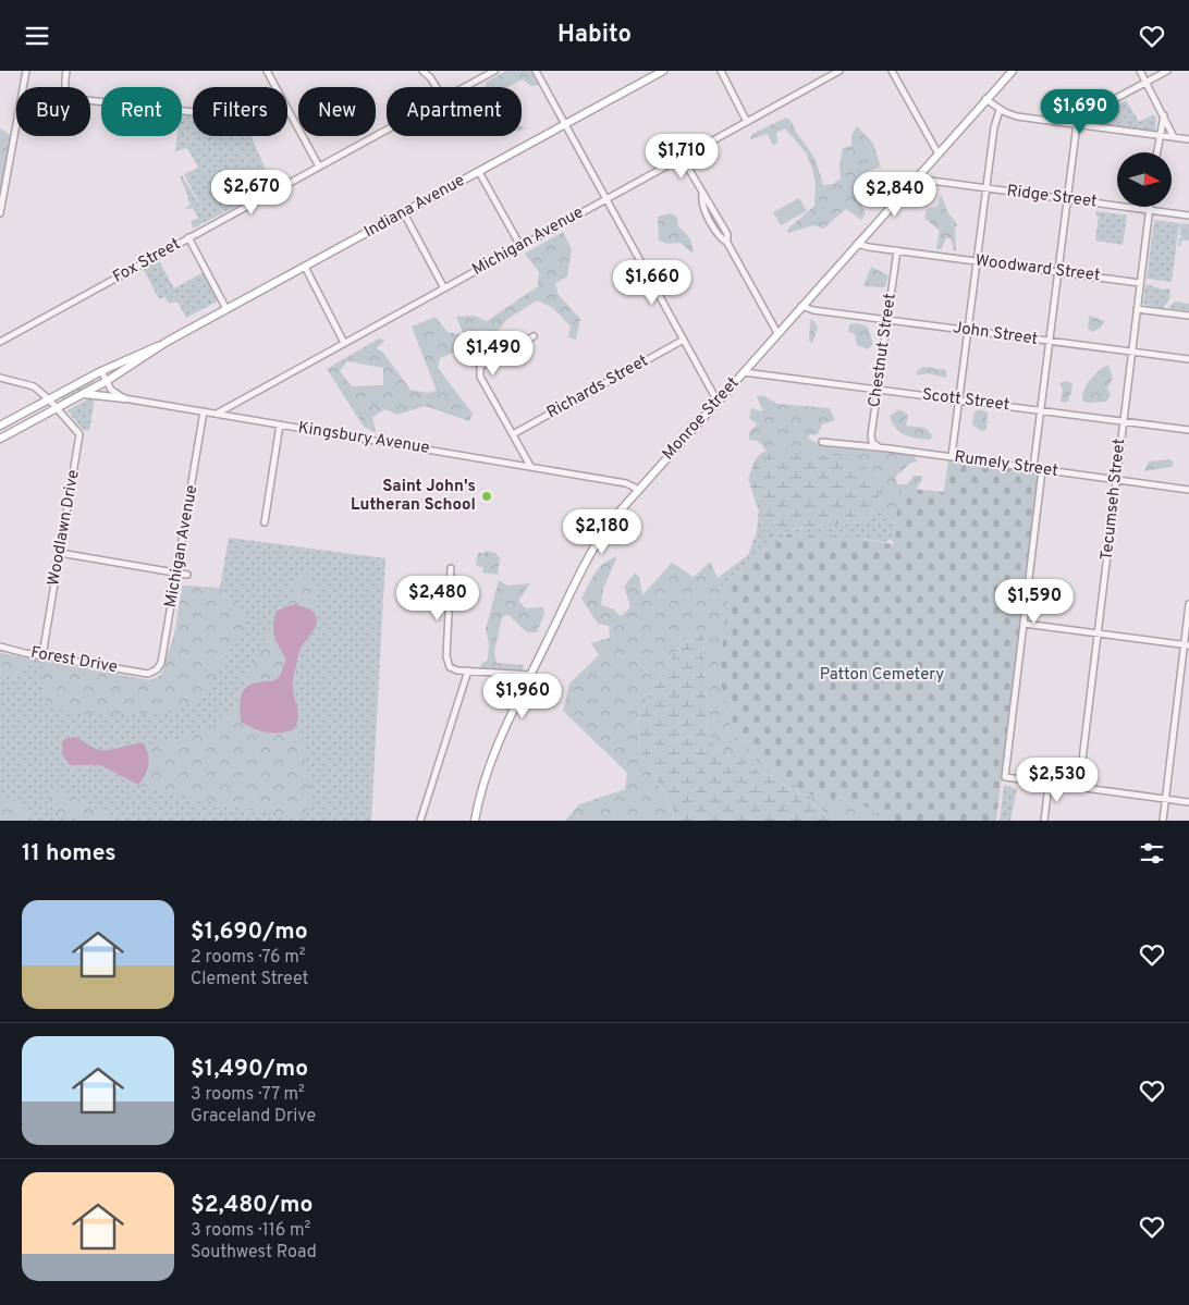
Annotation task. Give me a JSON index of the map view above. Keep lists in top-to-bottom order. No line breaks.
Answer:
{"streets":{"main road":["Indiana Avenue","Monroe Street"],"street":["Ridge Street","Michigan Avenue","Fox Street","Woodward Street","John Street","Chestnut Street","Richards Street","Scott Street","Kingsbury Avenue","Rumely Street","Tecumseh Street","Woodlawn Drive","Forest Drive"]},"crossings":[["Ridge Street","Monroe Street"],["Indiana Avenue","Woodlawn Drive"],["Michigan Avenue","Kingsbury Avenue"],["Michigan Avenue","Forest Drive"],["Woodward Street","Chestnut Street"],["Woodward Street","Monroe Street"],["John Street","Chestnut Street"],["John Street","Monroe Street"],["John Street","Tecumseh Street"],["Chestnut Street","Scott Street"],["Chestnut Street","Rumely Street"],["Scott Street","Monroe Street"],["Scott Street","Tecumseh Street"],["Monroe Street","Kingsbury Avenue"],["Rumely Street","Tecumseh Street"],["Woodlawn Drive","Forest Drive"]],"parks":["Patton Cemetery"],"places":["Saint John's Lutheran School"],"north":"right","page":{"header":"Habito","chip":["Buy","Rent","Filters","New","Apartment"],"price":["$1,690","$1,710","$2,670","$2,840","$1,660","$1,490","$2,180","$2,480","$1,590","$1,960","$2,530"],"heading":"11 homes","list":[{"name":"$1,690/mo","note":"2 rooms · 76 m² · Clement Street"},{"name":"$1,490/mo","note":"3 rooms · 77 m² · Graceland Drive"},{"name":"$2,480/mo","note":"3 rooms · 116 m² · Southwest Road"}]}}
